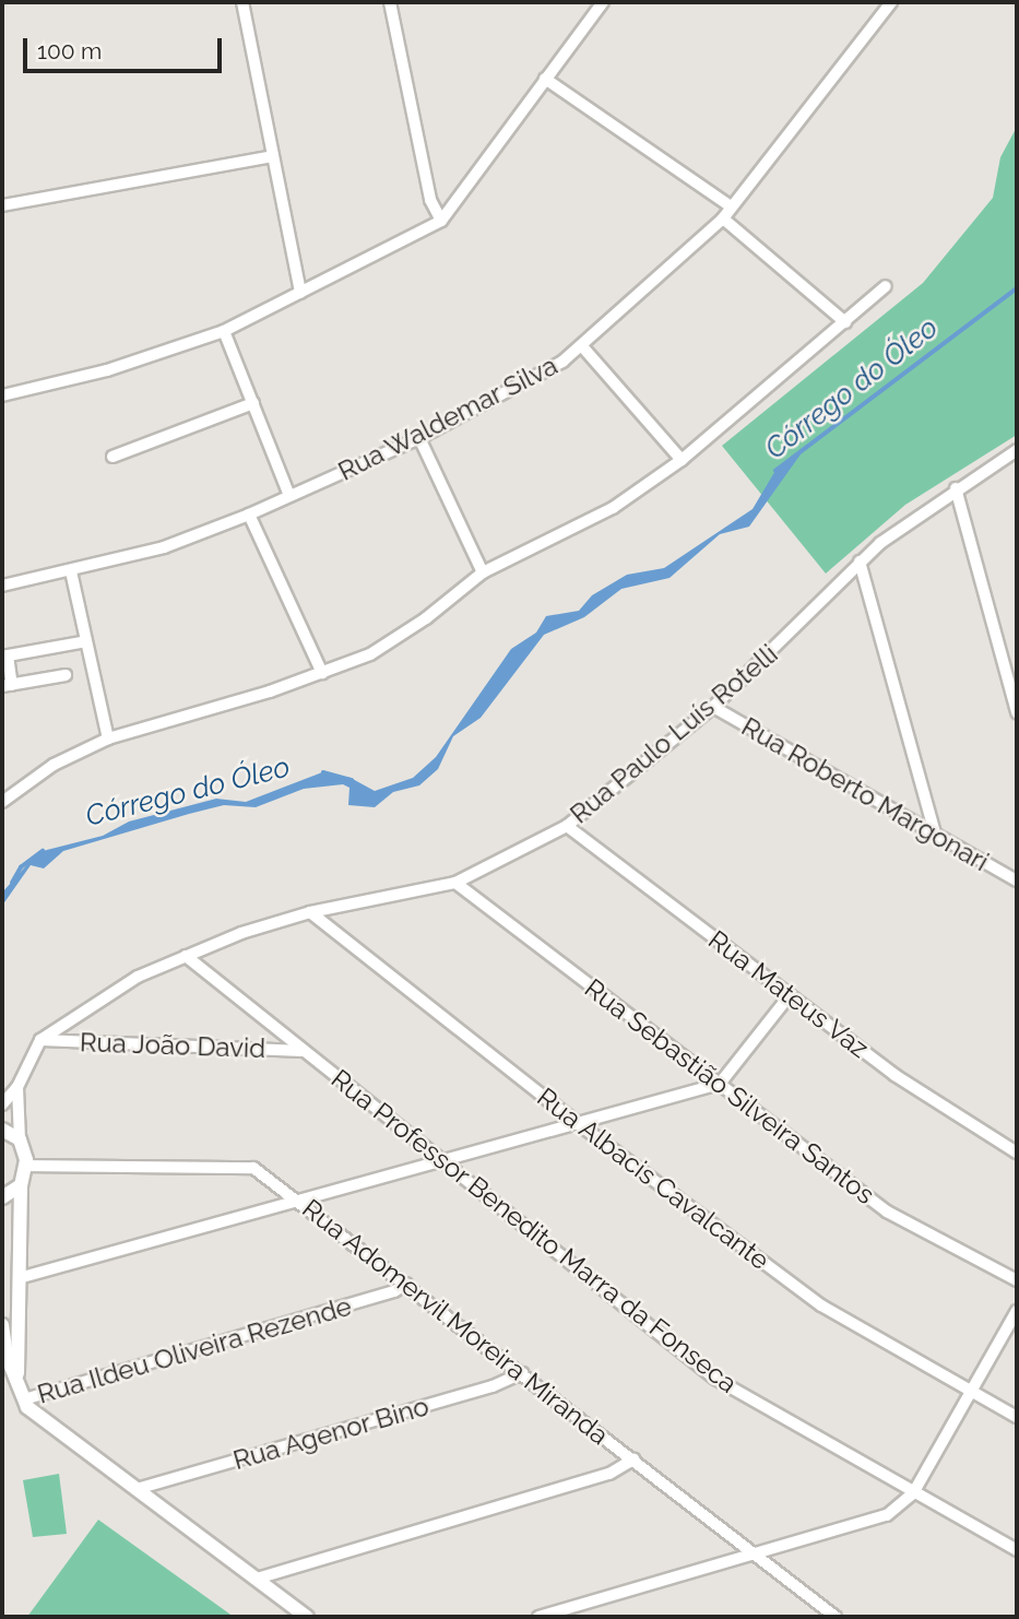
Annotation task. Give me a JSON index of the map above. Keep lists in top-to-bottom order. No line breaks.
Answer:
{"streets":{"street":["Rua Waldemar Silva","Rua Paulo Luís Rotelli","Rua Roberto Margonari","Rua Mateus Vaz","Rua João David","Rua Sebastião Silveira Santos","Rua Albacis Cavalcante","Rua Professor Benedito Marra da Fonseca","Rua Adomervil Moreira Miranda","Rua Ildeu Oliveira Rezende","Rua Agenor Bino"]},"crossings":[["Rua Paulo Luís Rotelli","Rua Roberto Margonari"],["Rua Paulo Luís Rotelli","Rua Mateus Vaz"],["Rua Paulo Luís Rotelli","Rua João David"],["Rua Paulo Luís Rotelli","Rua Sebastião Silveira Santos"],["Rua Paulo Luís Rotelli","Rua Albacis Cavalcante"],["Rua Paulo Luís Rotelli","Rua Professor Benedito Marra da Fonseca"],["Rua João David","Rua Professor Benedito Marra da Fonseca"],["Rua Adomervil Moreira Miranda","Rua Ildeu Oliveira Rezende"],["Rua Adomervil Moreira Miranda","Rua Agenor Bino"]],"water":["Córrego do Óleo"],"scale_bar":"100 m"}
